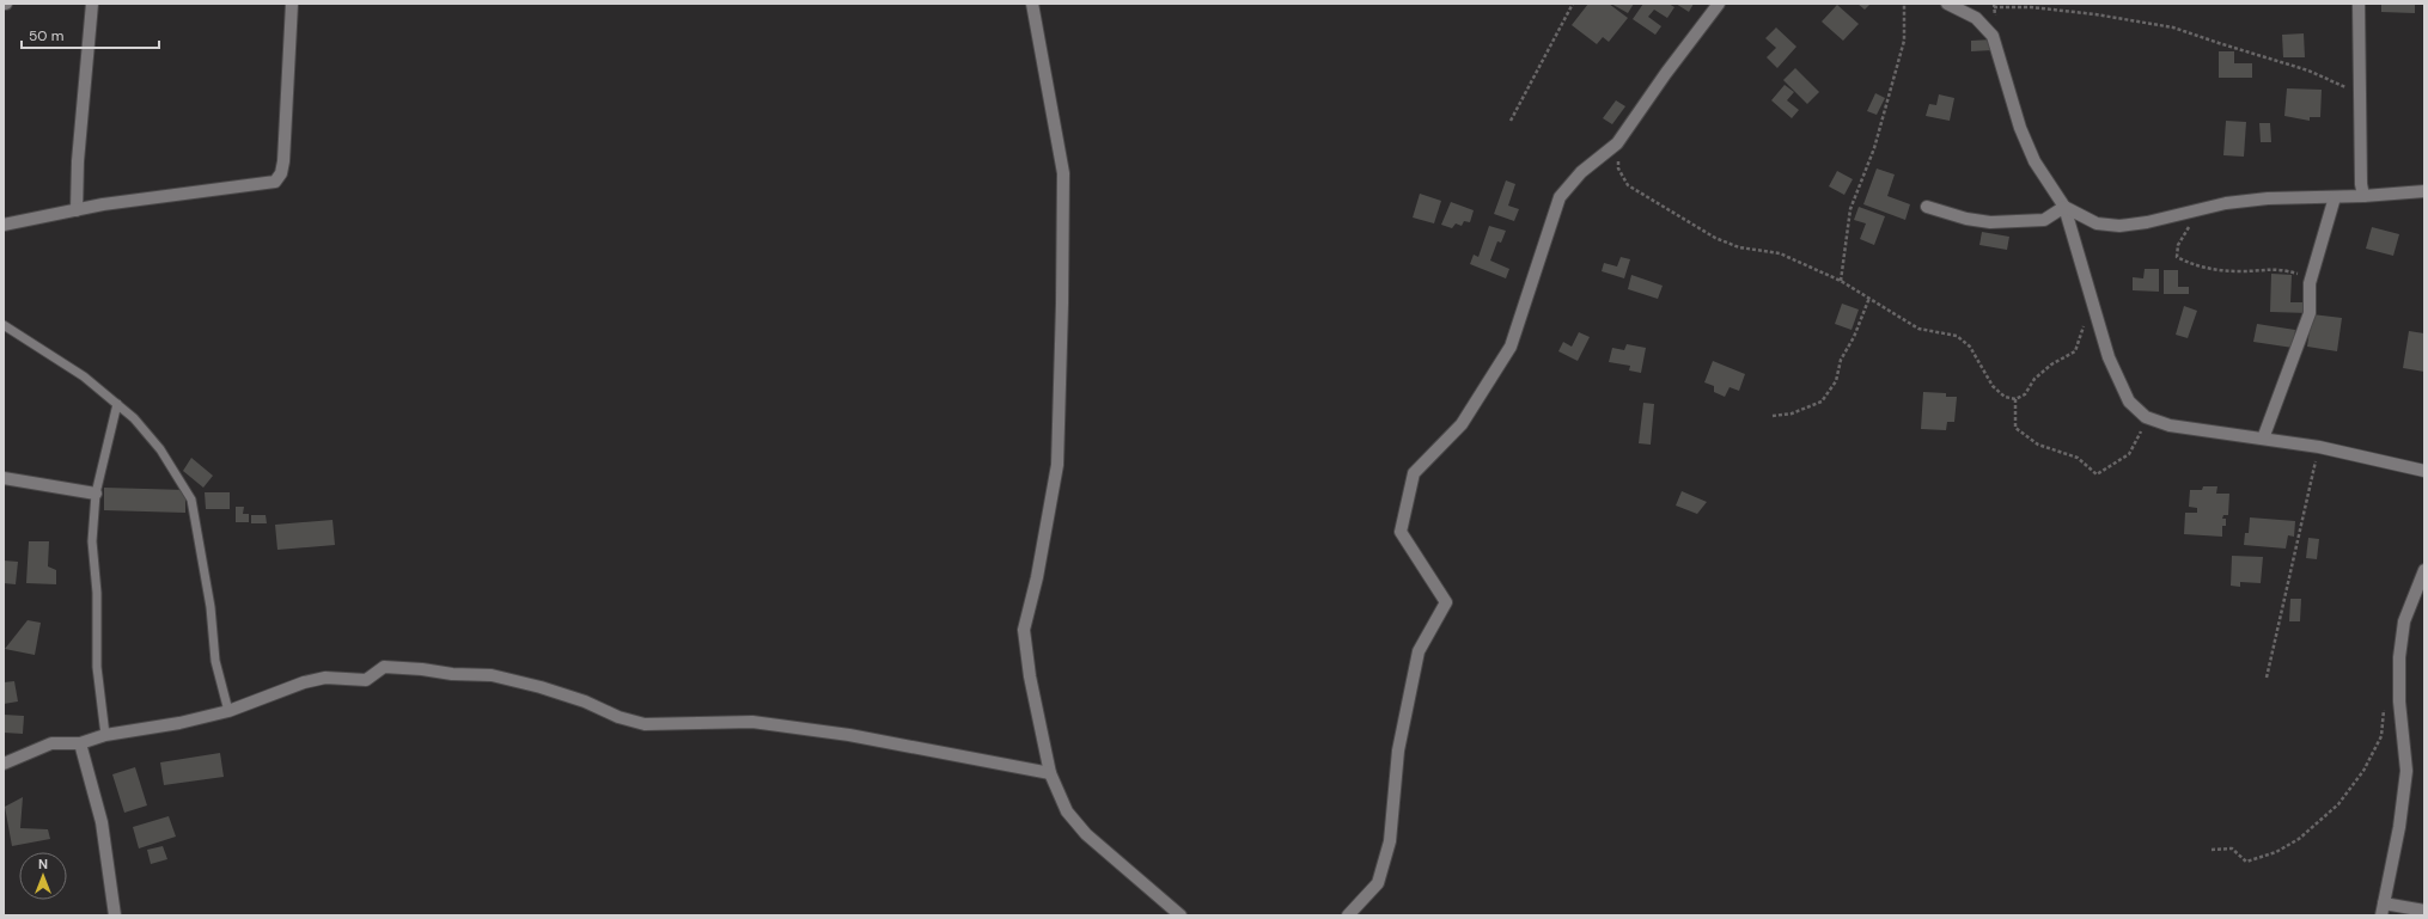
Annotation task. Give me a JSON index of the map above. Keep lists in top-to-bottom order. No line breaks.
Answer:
{"scale_bar":"50 m","north":"top"}
